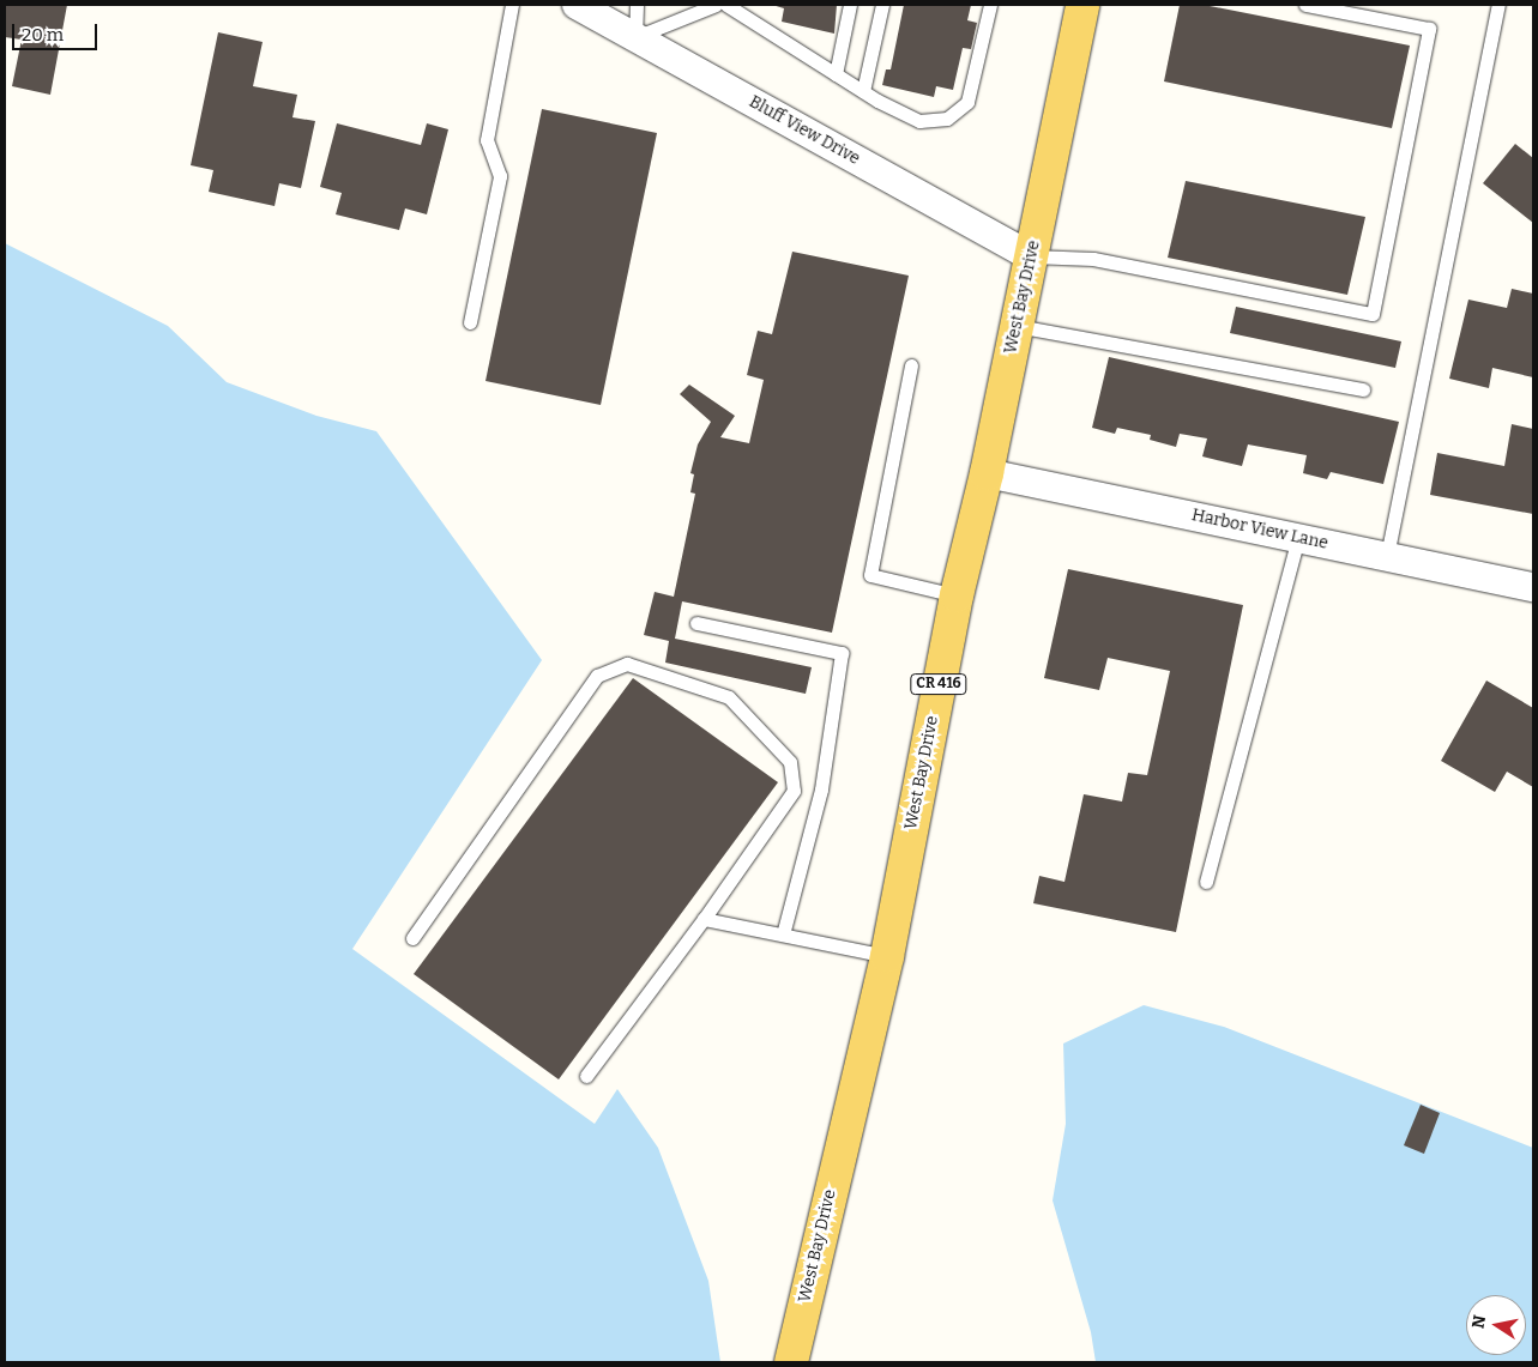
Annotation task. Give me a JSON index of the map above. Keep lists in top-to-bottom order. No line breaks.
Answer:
{"streets":{"main road":["West Bay Drive","CR 416"],"street":["Bluff View Drive","Harbor View Lane"]},"crossings":[["Bluff View Drive","West Bay Drive"],["West Bay Drive","Harbor View Lane"]],"scale_bar":"20 m","north":"left"}
